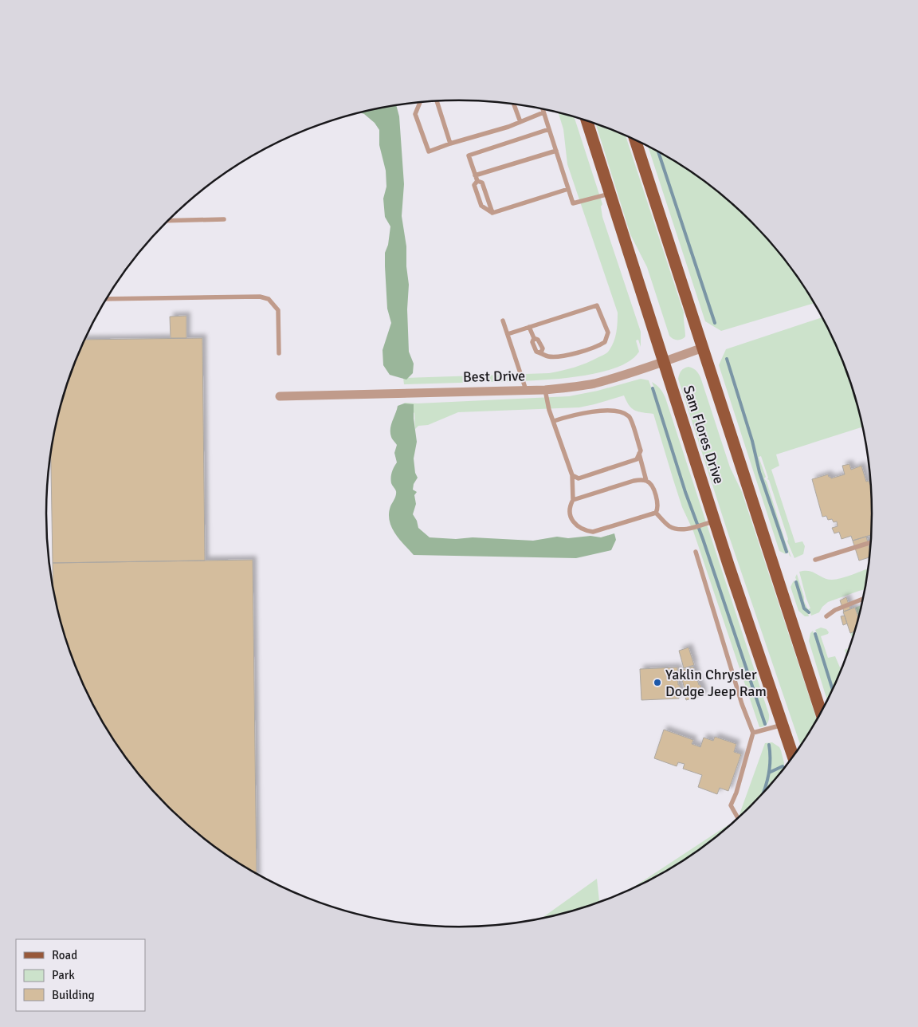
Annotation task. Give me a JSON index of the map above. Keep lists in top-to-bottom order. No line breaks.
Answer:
{"streets":{"main road":["Sam Flores Drive"],"street":["Best Drive"]},"crossings":[["Best Drive","Sam Flores Drive"]],"places":["Yaklin Chrysler Dodge Jeep Ram"],"legend":["Road","Park","Building"]}
